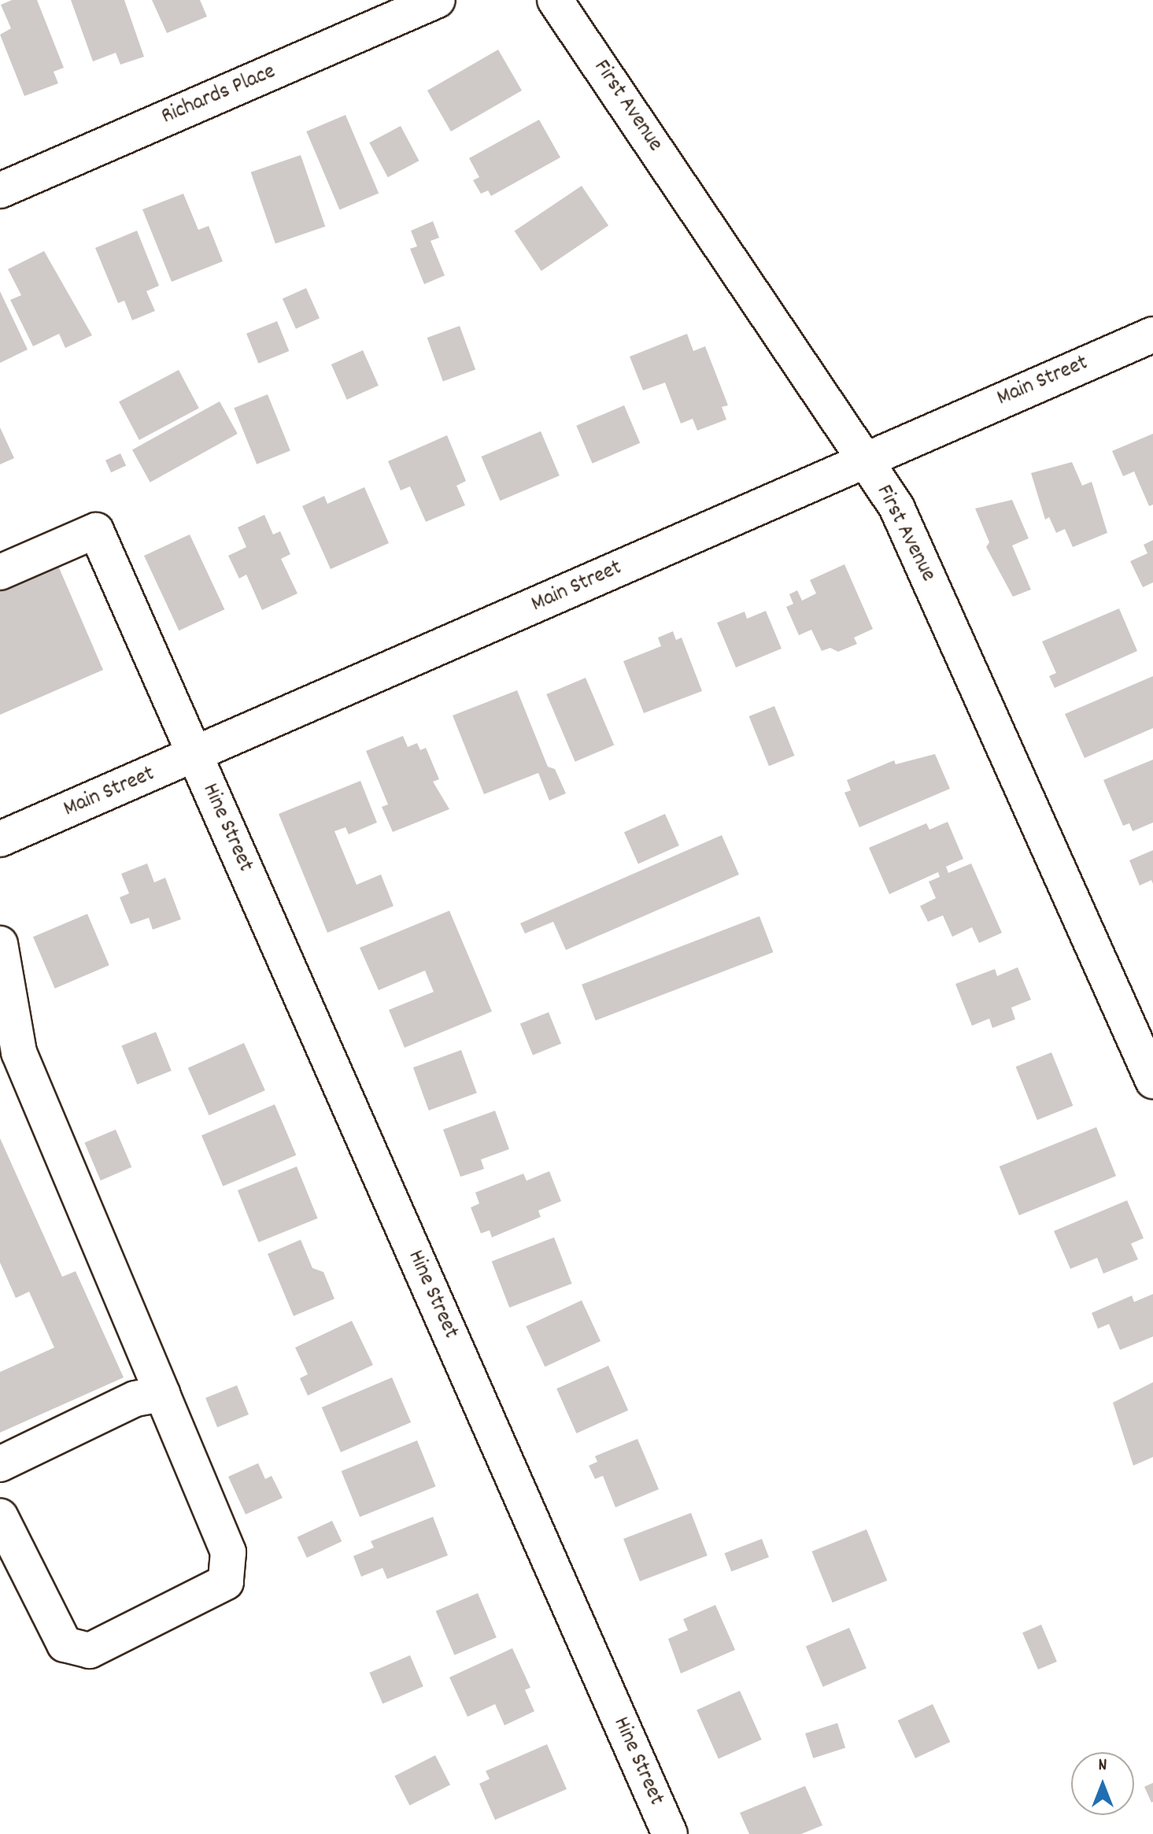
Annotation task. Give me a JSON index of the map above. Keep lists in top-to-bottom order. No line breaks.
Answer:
{"streets":{"street":["Richards Place","First Avenue","Main Street","Hine Street"]},"crossings":[["First Avenue","Main Street"],["Main Street","Hine Street"]],"north":"top"}
